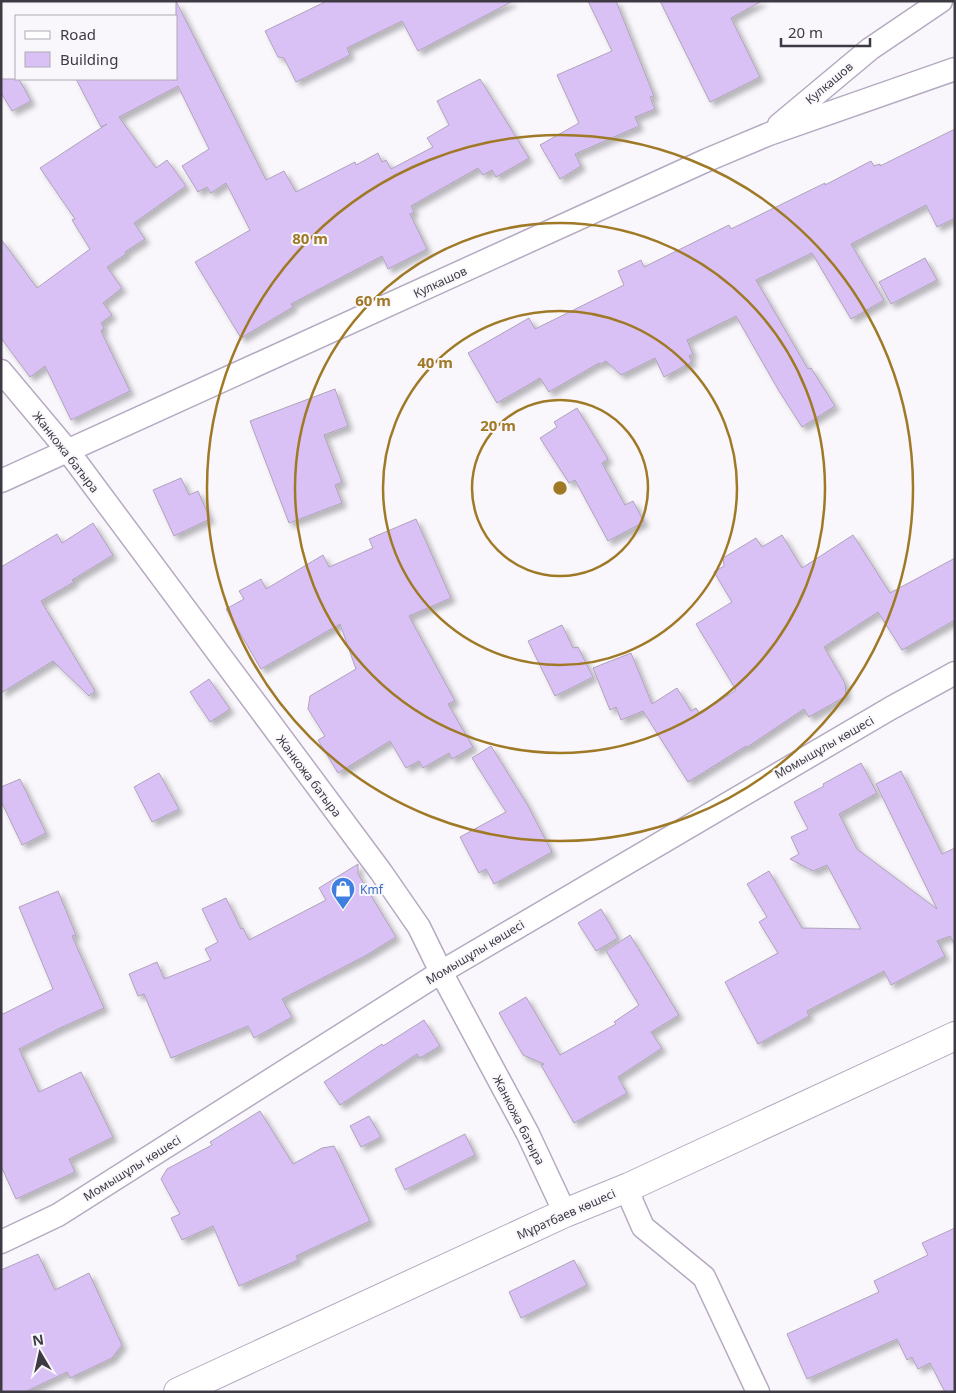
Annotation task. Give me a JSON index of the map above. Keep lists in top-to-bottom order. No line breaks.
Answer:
{"streets":{"street":["Кулкашов","Жанкожа батыра","Момышұлы көшесі","Мұратбаев көшесі"]},"crossings":[["Кулкашов","Жанкожа батыра"],["Жанкожа батыра","Момышұлы көшесі"],["Жанкожа батыра","Мұратбаев көшесі"]],"places":{"shop":["Kmf"]},"legend":["Road","Building"],"scale_bar":"20 m","north":"top","rings":["80 m","60 m","40 m","20 m"]}
